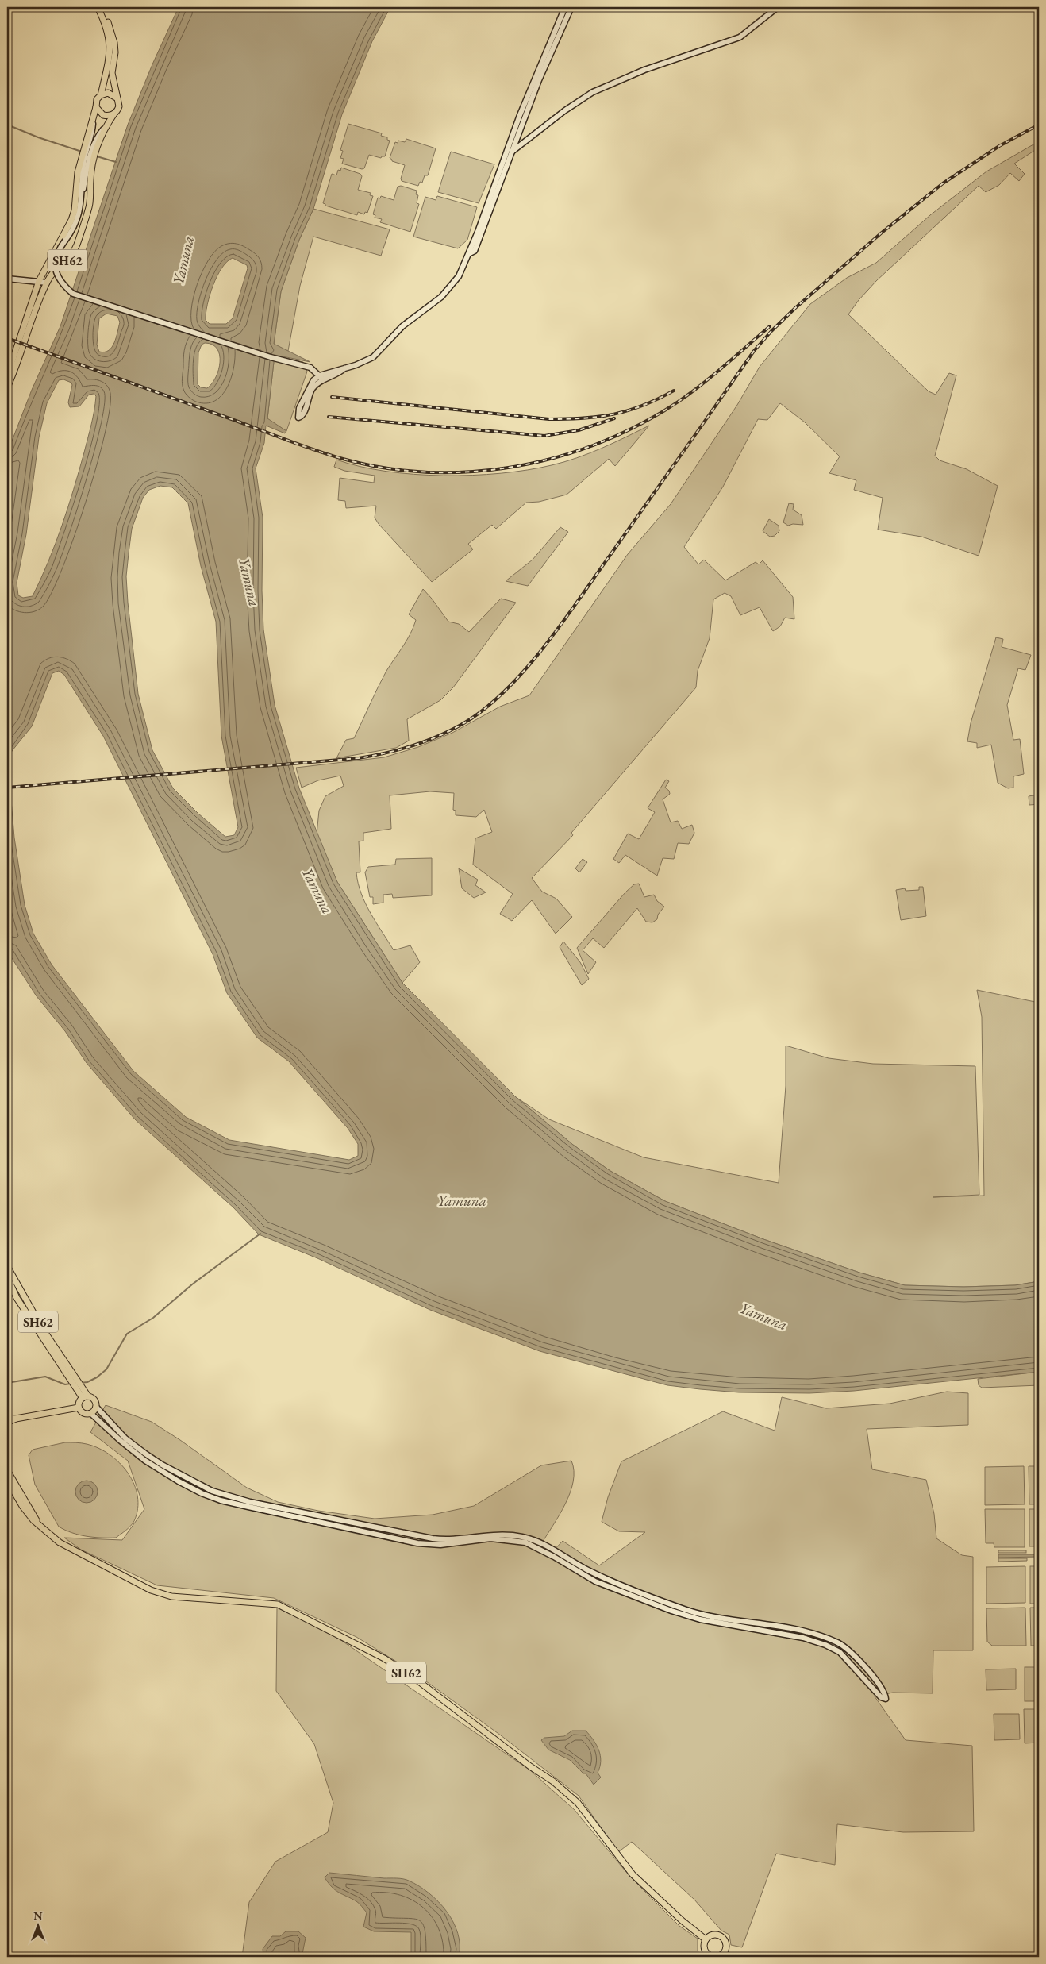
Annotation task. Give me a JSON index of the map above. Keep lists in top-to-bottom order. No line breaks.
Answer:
{"streets":{"main road":["SH62"]},"water":["Yamuna"],"north":"top"}
